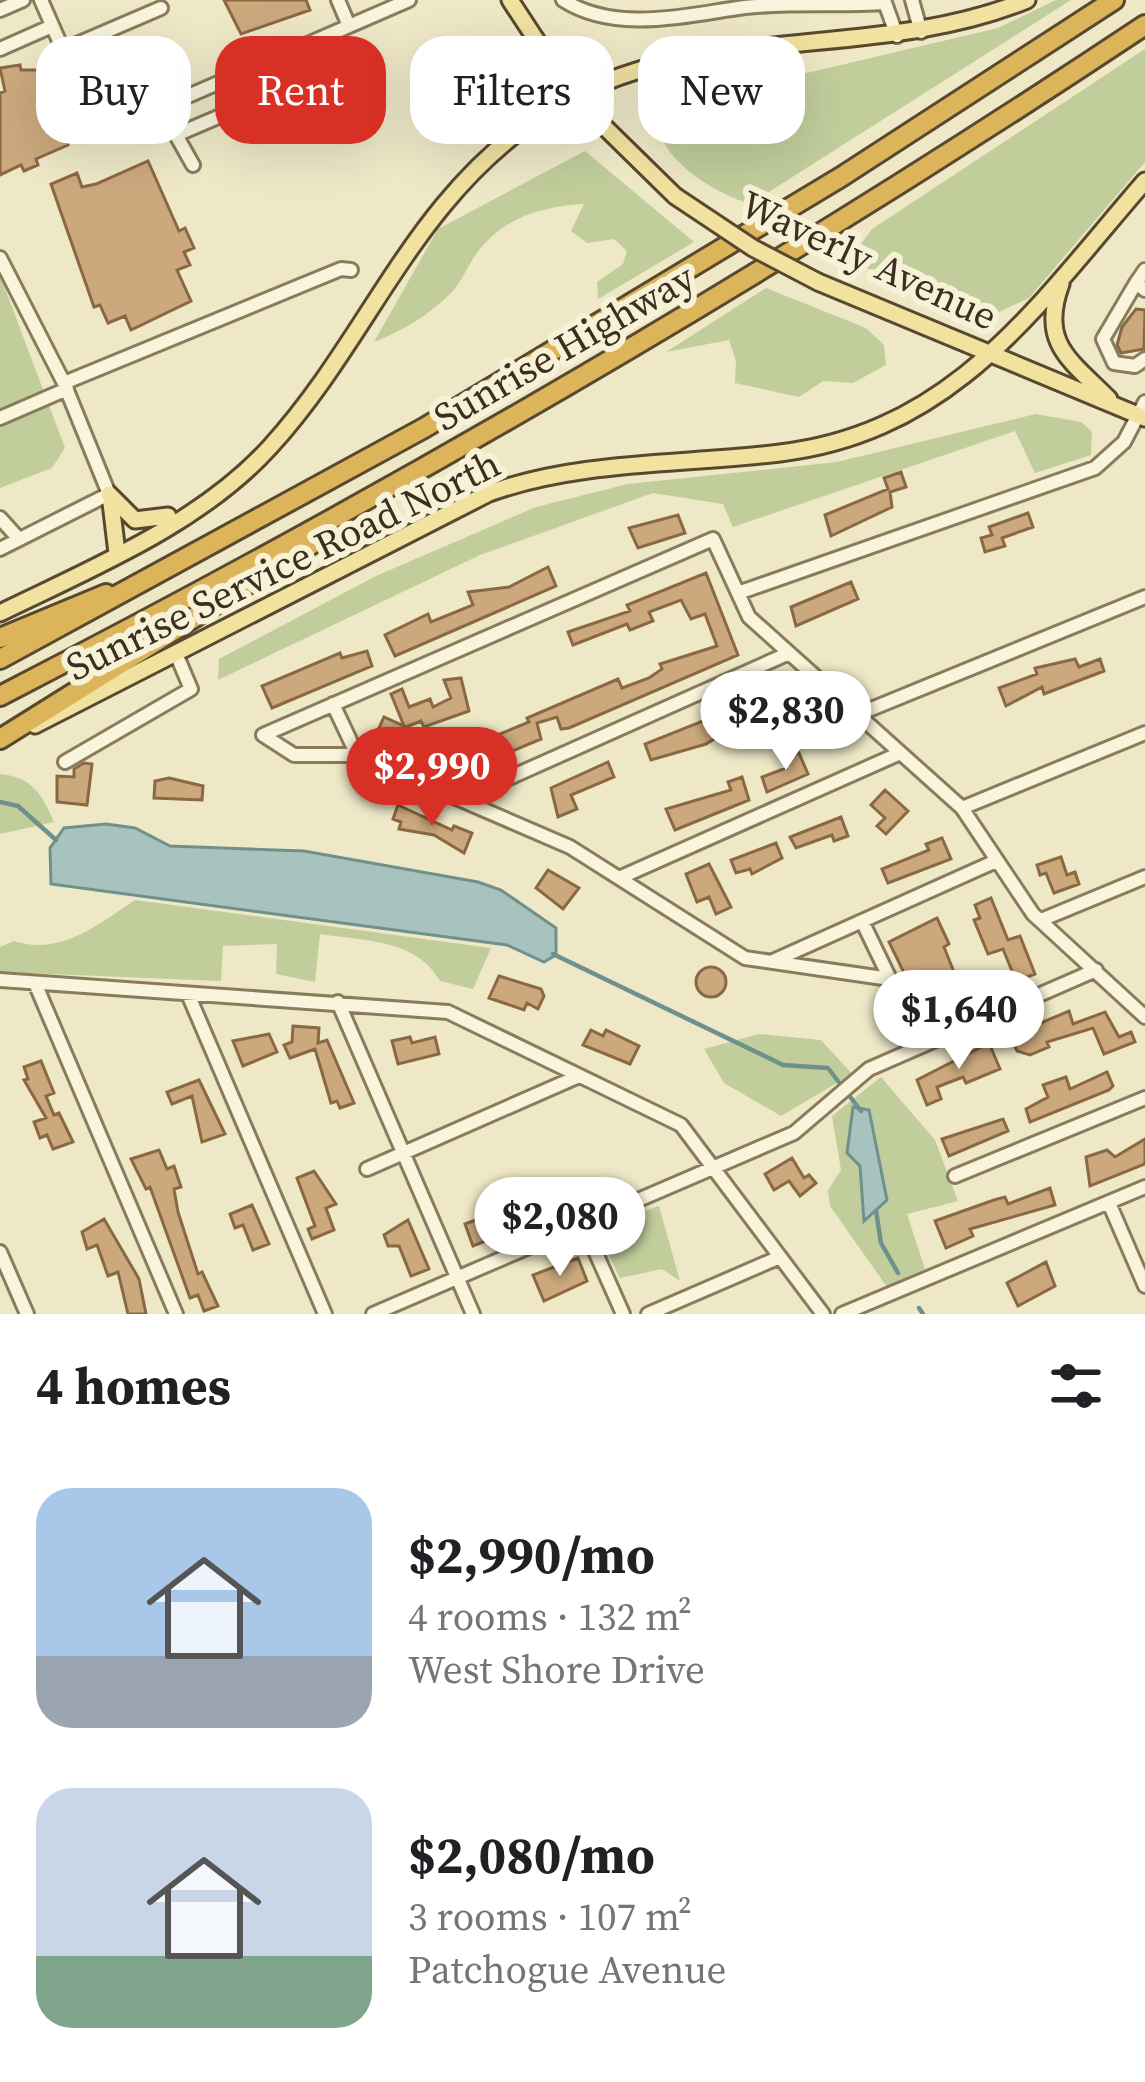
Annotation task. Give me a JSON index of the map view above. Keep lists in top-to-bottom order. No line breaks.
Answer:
{"streets":{"highway":["Sunrise Highway"],"main road":["Waverly Avenue","Sunrise Service Road North"]},"crossings":[["Waverly Avenue","Sunrise Service Road North"]],"page":{"chip":["Buy","Rent","Filters","New"],"price":["$2,830","$2,990","$1,640","$2,080"],"heading":"4 homes","list":[{"name":"$2,990/mo","note":"4 rooms · 132 m² · West Shore Drive"},{"name":"$2,080/mo","note":"3 rooms · 107 m² · Patchogue Avenue"}]}}
